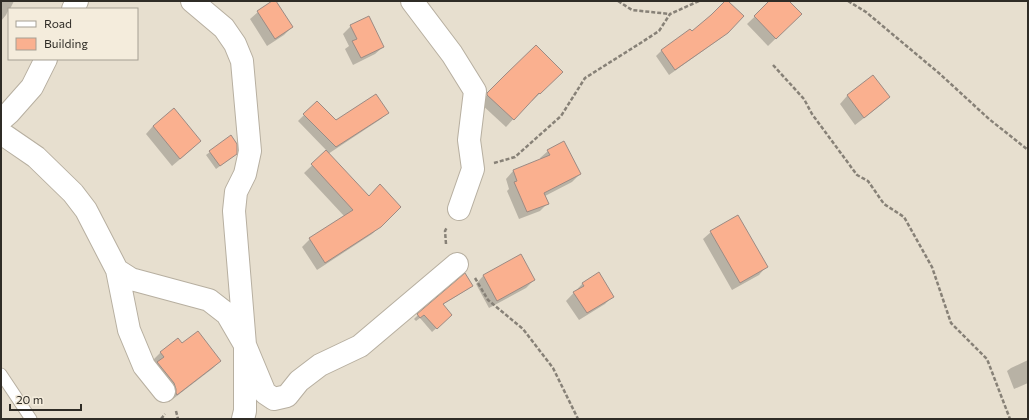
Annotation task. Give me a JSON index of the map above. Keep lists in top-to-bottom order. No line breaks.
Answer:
{"legend":["Road","Building"],"scale_bar":"20 m"}
